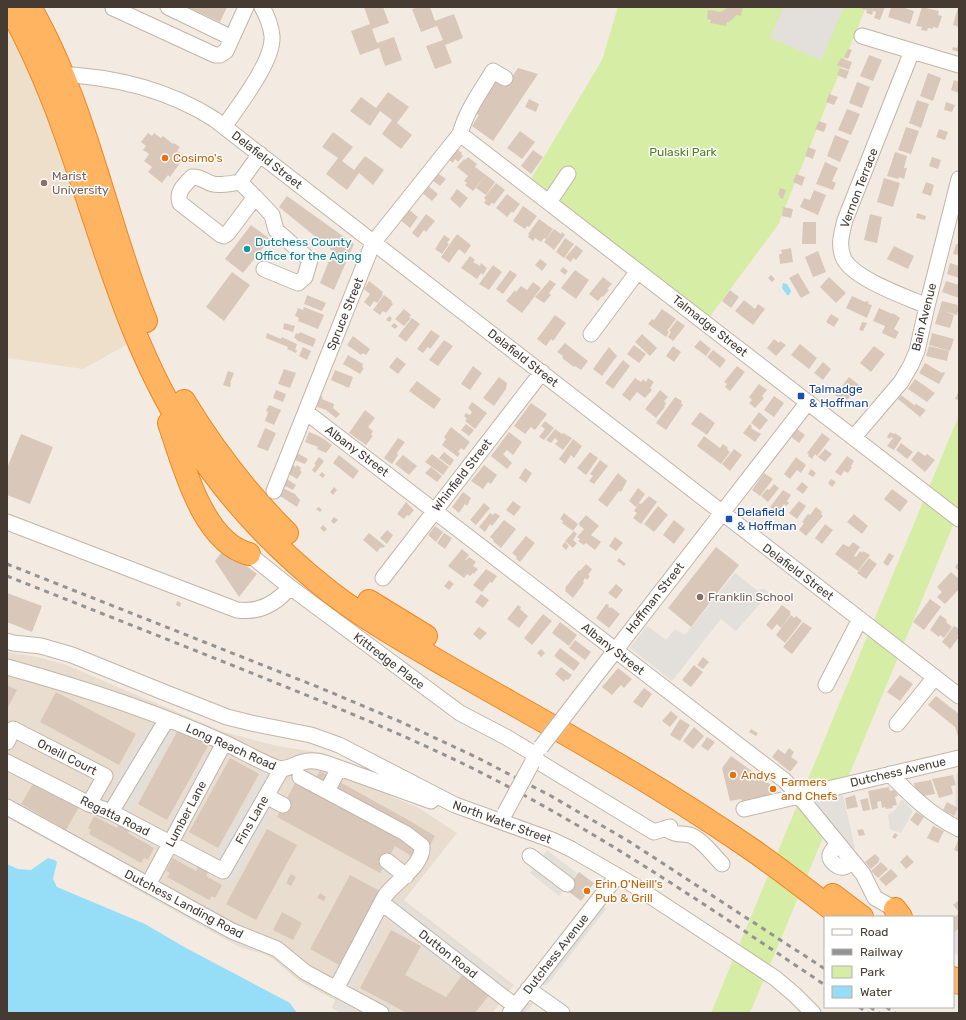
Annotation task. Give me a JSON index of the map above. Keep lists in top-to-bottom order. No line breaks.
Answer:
{"streets":{"street":["Delafield Street","Vernon Terrace","Spruce Street","Bain Avenue","Talmadge Street","Albany Street","Whinfield Street","Hoffman Street","Kittredge Place","Long Reach Road","Oneill Court","Dutchess Avenue","Lumber Lane","Regatta Road","Fins Lane","North Water Street","Dutchess Landing Road","Dutton Road"]},"crossings":[["Delafield Street","Spruce Street"],["Delafield Street","Whinfield Street"],["Delafield Street","Hoffman Street"],["Vernon Terrace","Bain Avenue"],["Spruce Street","Talmadge Street"],["Spruce Street","Albany Street"],["Bain Avenue","Talmadge Street"],["Talmadge Street","Hoffman Street"],["Albany Street","Whinfield Street"],["Albany Street","Hoffman Street"],["Albany Street","Dutchess Avenue"],["Hoffman Street","Kittredge Place"],["Hoffman Street","North Water Street"],["Long Reach Road","Lumber Lane"],["Long Reach Road","Fins Lane"],["Long Reach Road","North Water Street"],["Oneill Court","Regatta Road"],["Dutchess Avenue","North Water Street"],["Dutchess Avenue","Dutton Road"],["Lumber Lane","Regatta Road"],["Lumber Lane","Dutchess Landing Road"],["Regatta Road","Fins Lane"]],"parks":["Pulaski Park"],"places":{"other":["Cosimo's","Marist University","Dutchess County Office for the Aging","Franklin School","Andys","Farmers and Chefs","Erin O'Neill's Pub & Grill"],"transit":["Talmadge & Hoffman","Delafield & Hoffman"]},"legend":["Road","Railway","Park","Water"]}
